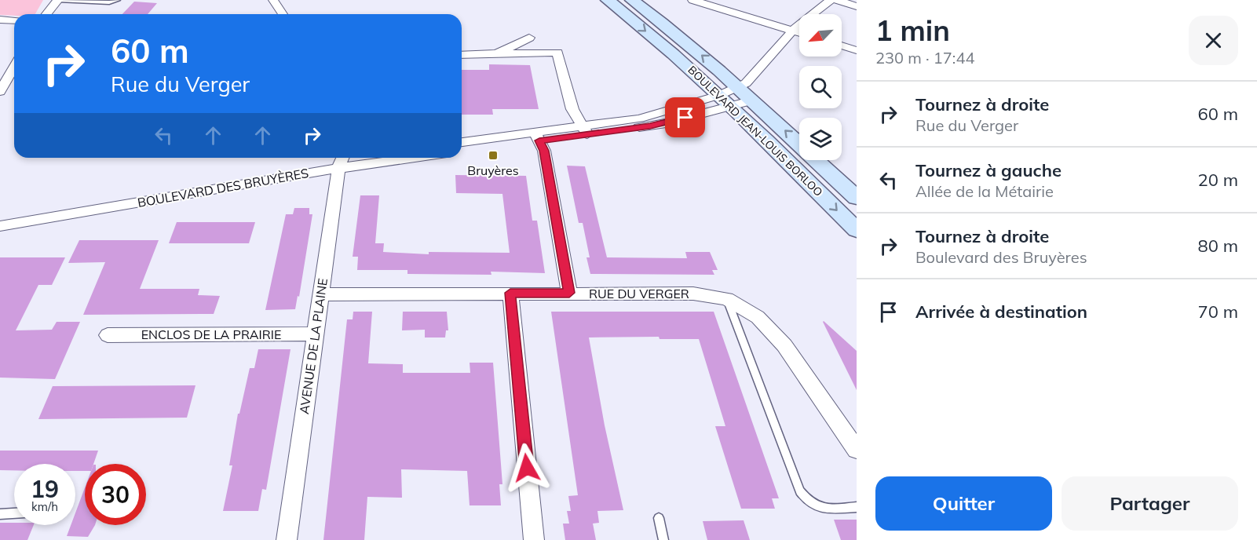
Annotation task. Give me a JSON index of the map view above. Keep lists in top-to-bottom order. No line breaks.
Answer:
{"streets":{"main road":["BOULEVARD JEAN-LOUIS BORLOO"],"street":["BOULEVARD DES BRUYÈRES","RUE DU VERGER","ENCLOS DE LA PRAIRIE","AVENUE DE LA PLAINE"]},"crossings":[["BOULEVARD DES BRUYÈRES","AVENUE DE LA PLAINE"],["RUE DU VERGER","AVENUE DE LA PLAINE"],["ENCLOS DE LA PRAIRIE","AVENUE DE LA PLAINE"]],"places":{"transit":["Bruyères"]},"north":"bottom left","page":{"heading":["1 min","230 m · 17:44"],"turn":["60 m","Rue du Verger"],"list":[{"name":"Tournez à droite","note":"Rue du Verger","value":"60 m"},{"name":"Tournez à gauche","note":"Allée de la Métairie","value":"20 m"},{"name":"Tournez à droite","note":"Boulevard des Bruyères","value":"80 m"},{"name":"Arrivée à destination","value":"70 m"}],"speed":"19 km/h","limit":"30","buttons":["Quitter","Partager"]}}
